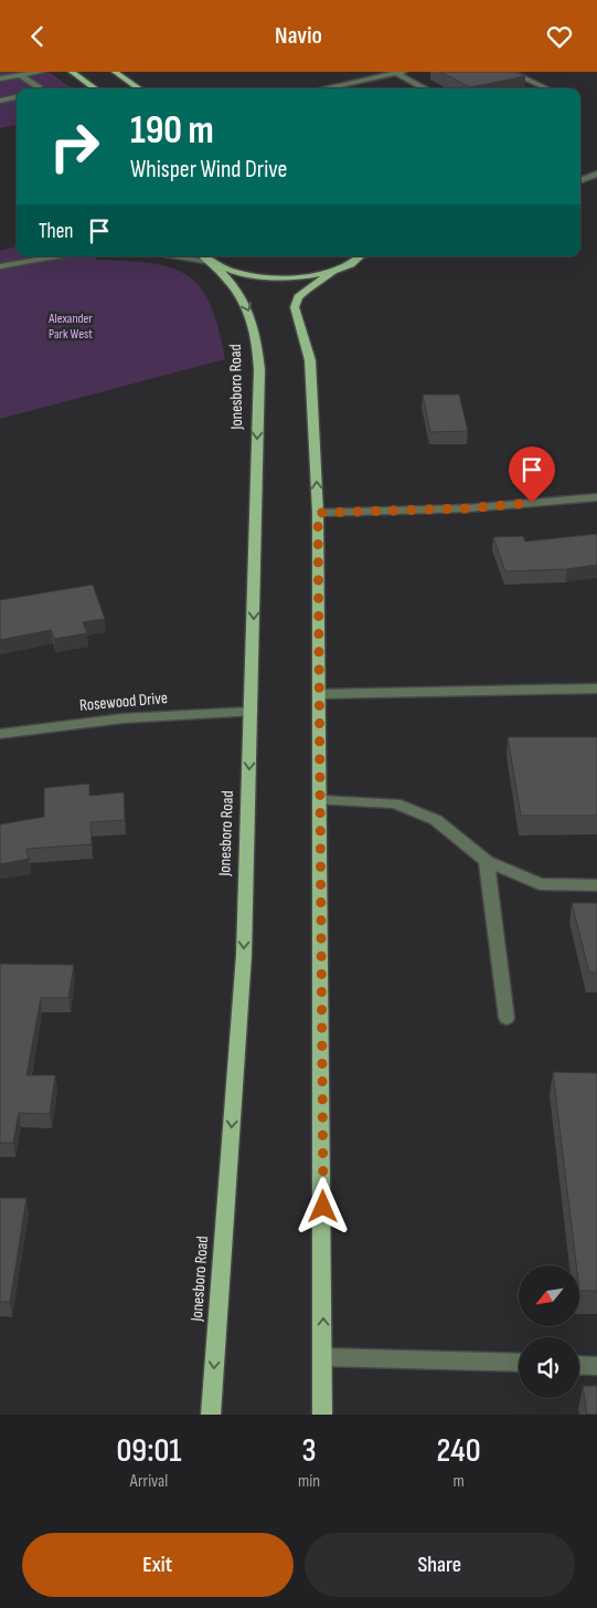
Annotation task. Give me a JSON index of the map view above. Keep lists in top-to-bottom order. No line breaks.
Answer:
{"streets":{"main road":["Jonesboro Road"],"street":["Rosewood Drive"]},"crossings":[["Jonesboro Road","Rosewood Drive"]],"parks":["Alexander Park West"],"north":"bottom left","page":{"header":"Navio","turn":["190 m","Whisper Wind Drive"],"then":"Then","eta":["09:01","Arrival","3","min","240","m"],"buttons":["Exit","Share"]}}
